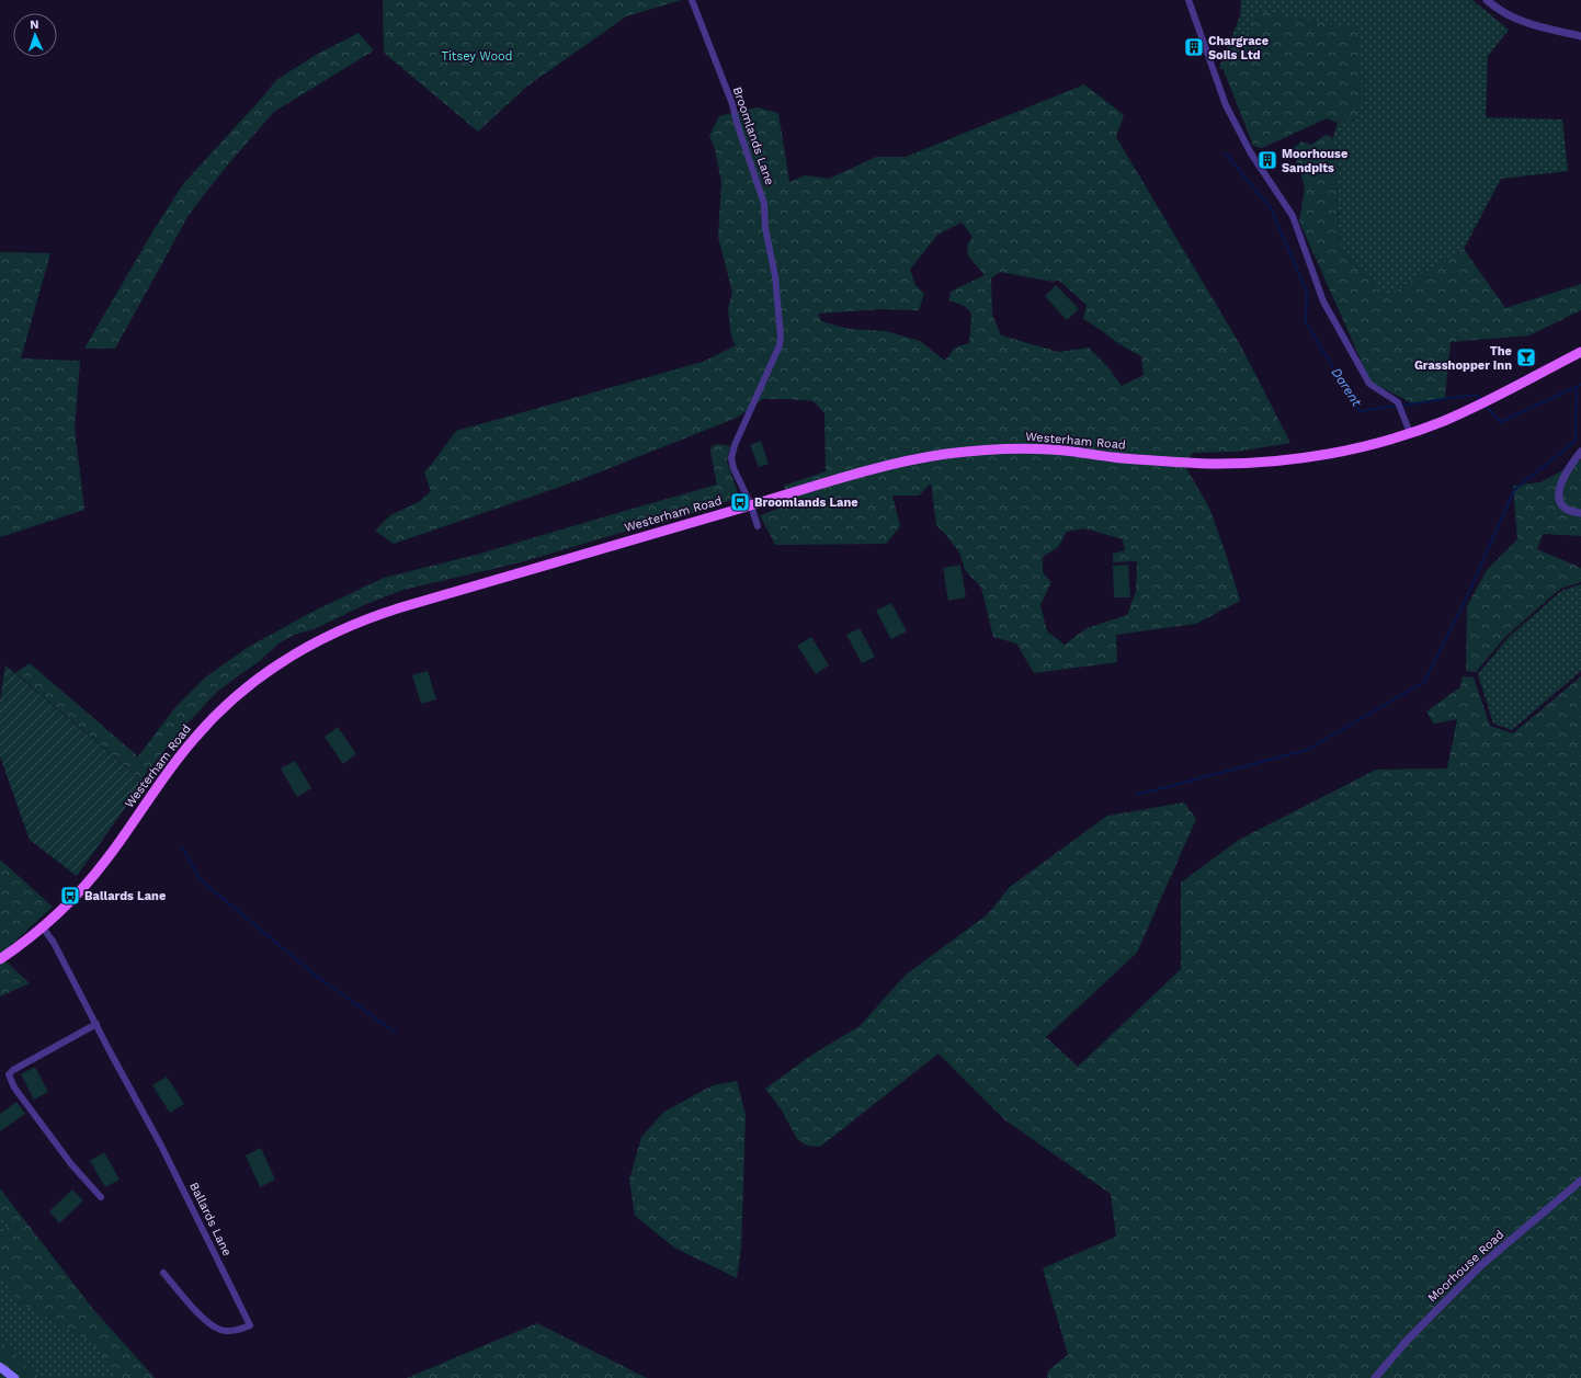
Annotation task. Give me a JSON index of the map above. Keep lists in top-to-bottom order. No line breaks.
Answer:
{"streets":{"main road":["Westerham Road"],"street":["Broomlands Lane","Ballards Lane","Moorhouse Road"]},"crossings":[["Broomlands Lane","Westerham Road"],["Westerham Road","Ballards Lane"]],"water":["Darent"],"parks":["Titsey Wood"],"places":{"building":["Chargrace Soils Ltd","Moorhouse Sandpits"],"bar":["The Grasshopper Inn"],"bus stop":["Broomlands Lane","Ballards Lane"]},"north":"top"}
